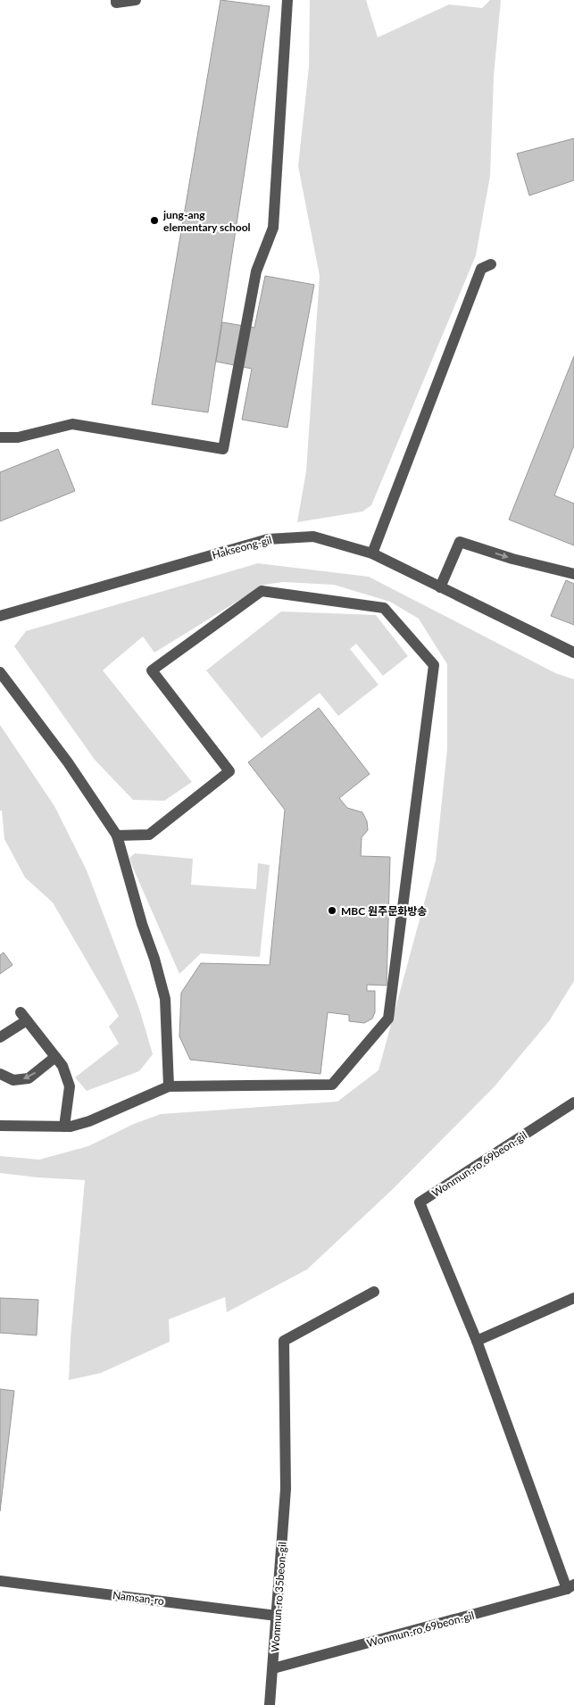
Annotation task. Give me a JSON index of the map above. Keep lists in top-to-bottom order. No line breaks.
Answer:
{"streets":{"street":["Hakseong-gil","Wonmun-ro 69beon-gil","Wonmun-ro 35beon-gil","Namsan-ro"]},"crossings":[["Wonmun-ro 69beon-gil","Wonmun-ro 35beon-gil"],["Wonmun-ro 35beon-gil","Namsan-ro"]],"places":["jung-ang elementary school","MBC 원주문화방송"]}
